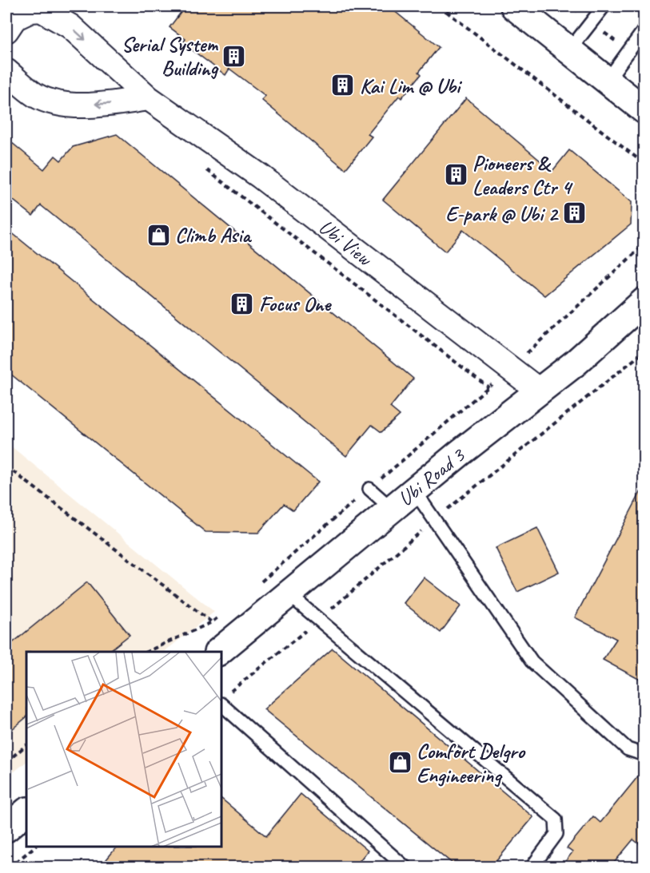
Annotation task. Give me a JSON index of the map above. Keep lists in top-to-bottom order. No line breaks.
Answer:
{"streets":{"street":["Ubi View","Ubi Road 3"]},"crossings":[["Ubi View","Ubi Road 3"]],"places":{"building":["Serial System Building","Kai Lim @ Ubi","Pioneers & Leaders Ctr 4","E-park @ Ubi 2","Focus One"],"shop":["Climb Asia","Comfort Delgro Engineering"]}}
